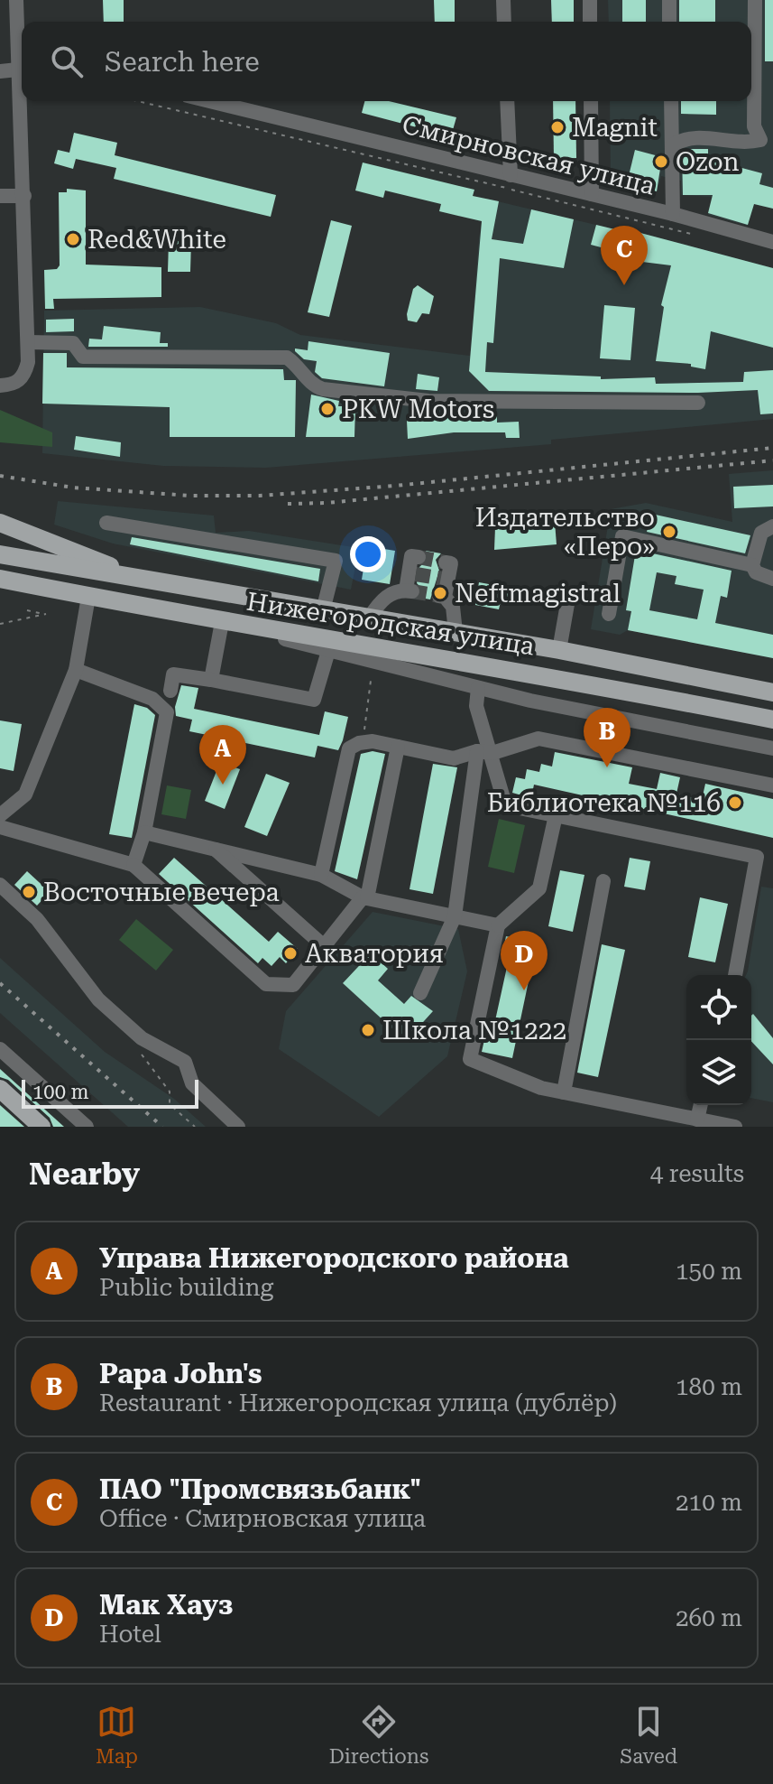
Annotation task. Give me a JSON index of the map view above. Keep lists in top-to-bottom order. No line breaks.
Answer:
{"streets":{"main road":["Нижегородская улица"],"street":["Смирновская улица"]},"places":["Magnit","Ozon","Red&White","PKW Motors","Издательство «Перо»","Neftmagistral","Библиотека №116","Восточные вечера","Акватория","Школа №1222"],"scale_bar":"100 m","page":{"search":"Search here","pins":["C","B","A","D"],"scale":"100 m","heading":["Nearby","4 results"],"list":[{"mark":"A","name":"Управа Нижегородского района","note":"Public building","value":"150 m"},{"mark":"B","name":"Papa John's","note":"Restaurant · Нижегородская улица (дублёр)","value":"180 m"},{"mark":"C","name":"ПАО \"Промсвязьбанк\"","note":"Office · Смирновская улица","value":"210 m"},{"mark":"D","name":"Мак Хауз","note":"Hotel","value":"260 m"}],"nav":["Map","Directions","Saved"]}}
